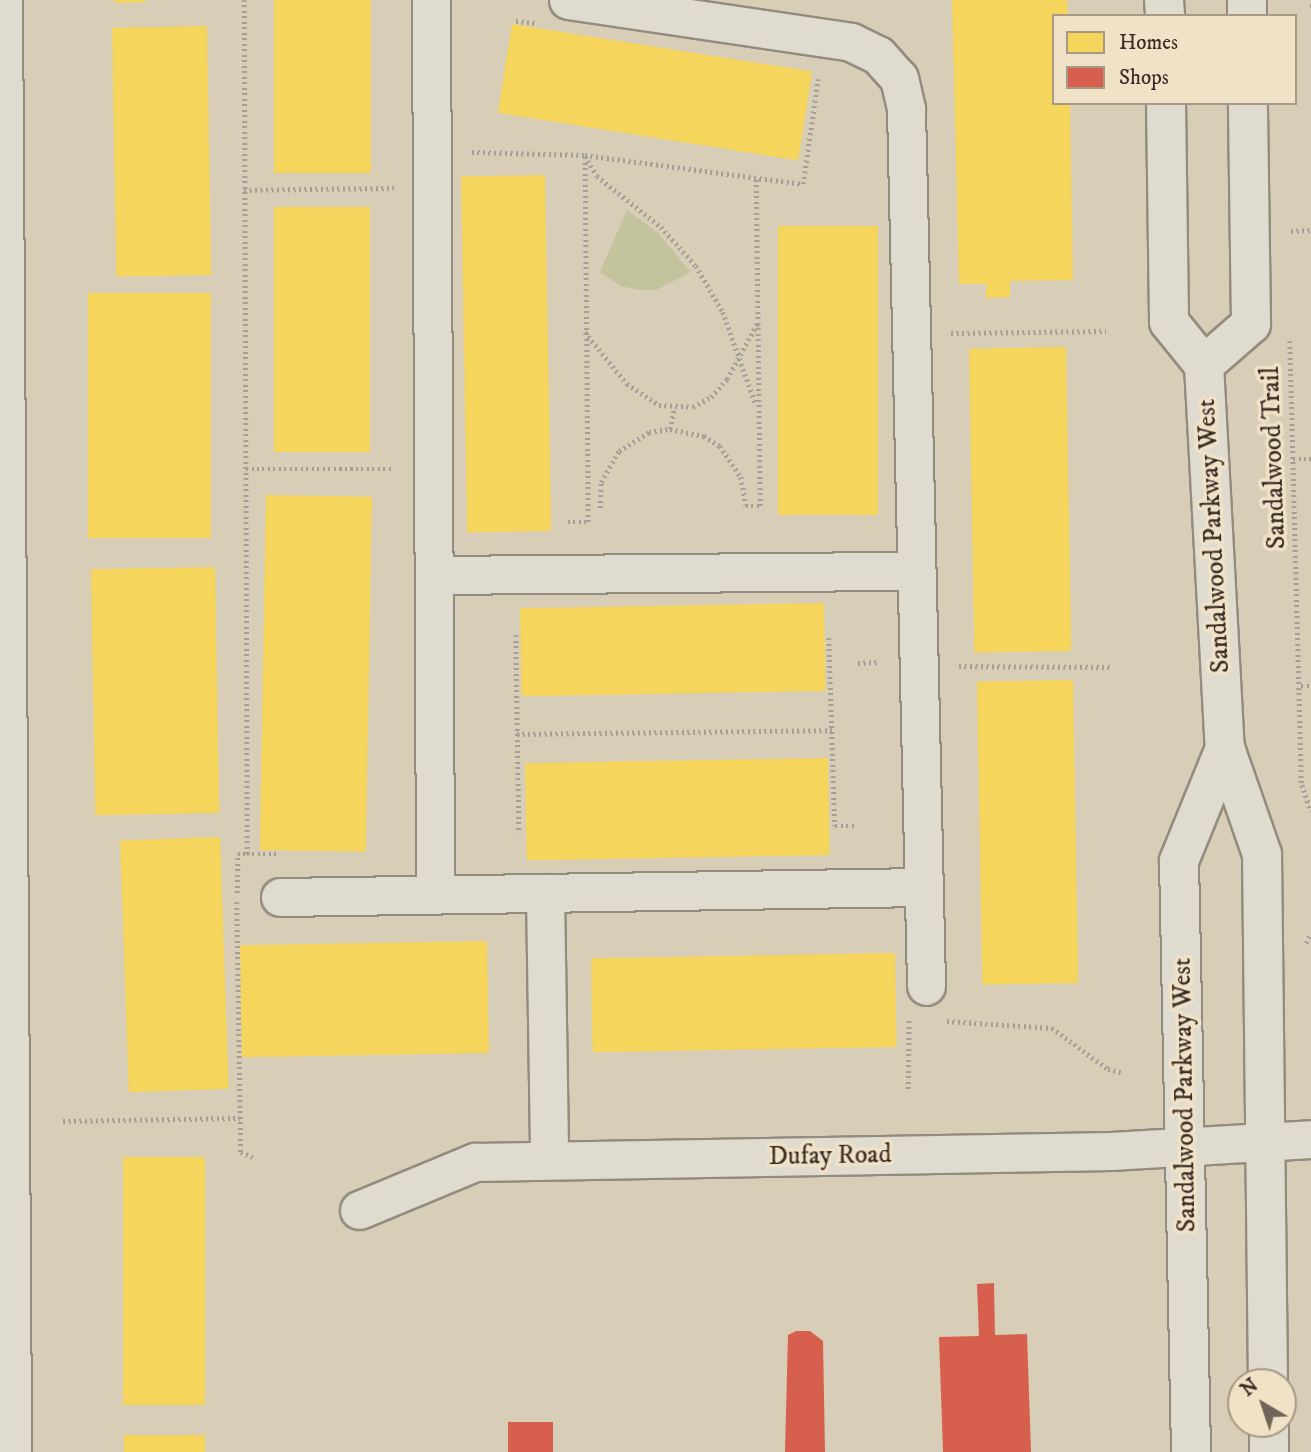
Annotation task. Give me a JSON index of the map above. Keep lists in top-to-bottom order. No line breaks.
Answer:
{"streets":{"main road":["Sandalwood Parkway West"],"street":["Dufay Road"],"path":["Sandalwood Trail"]},"crossings":[["Sandalwood Parkway West","Dufay Road"]],"legend":["Homes","Shops"],"north":"top left"}
